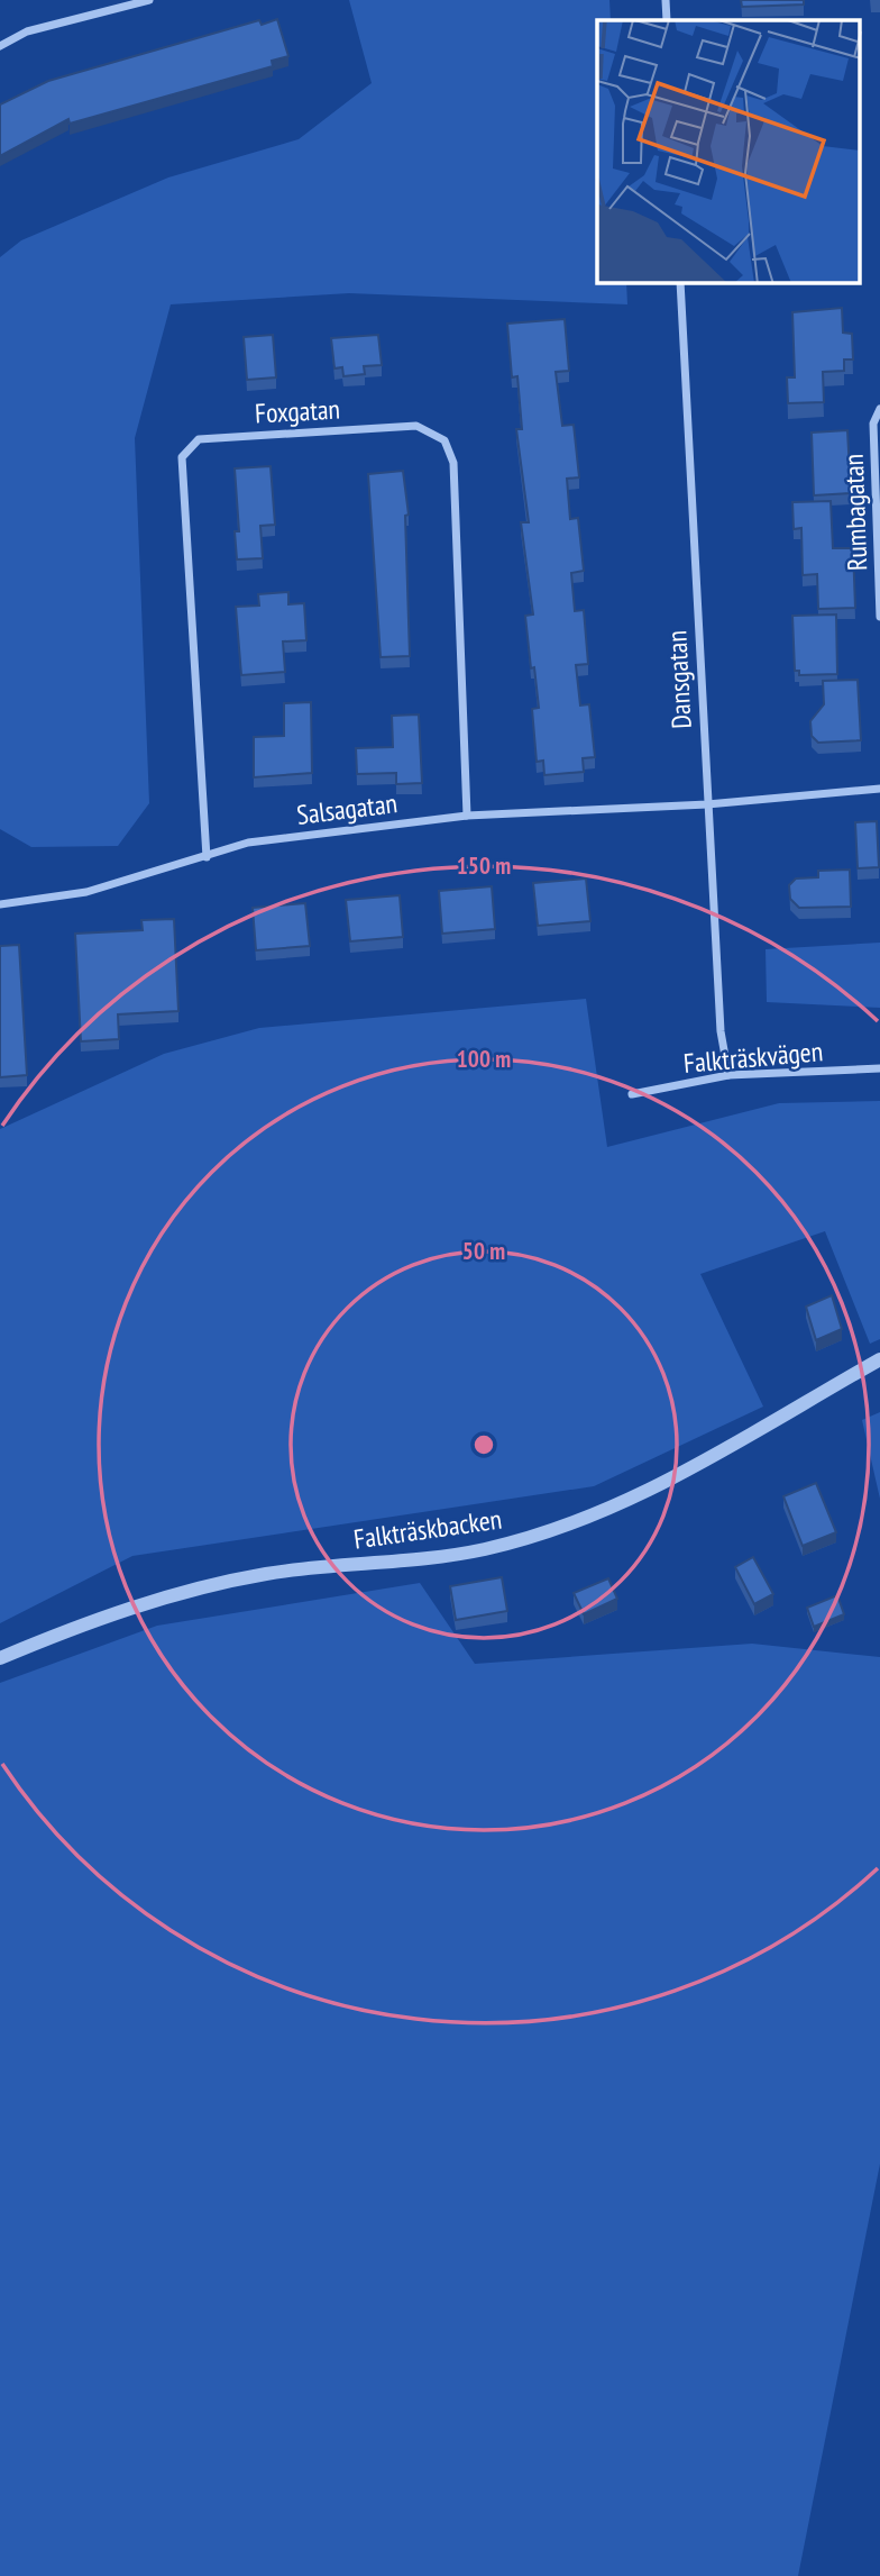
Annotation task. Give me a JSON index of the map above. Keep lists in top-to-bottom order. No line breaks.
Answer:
{"streets":{"street":["Foxgatan","Rumbagatan","Dansgatan","Salsagatan","Falkträskvägen","Falkträskbacken"]},"crossings":[["Foxgatan","Salsagatan"],["Dansgatan","Salsagatan"],["Dansgatan","Falkträskvägen"]],"rings":["150 m","100 m","50 m"]}
